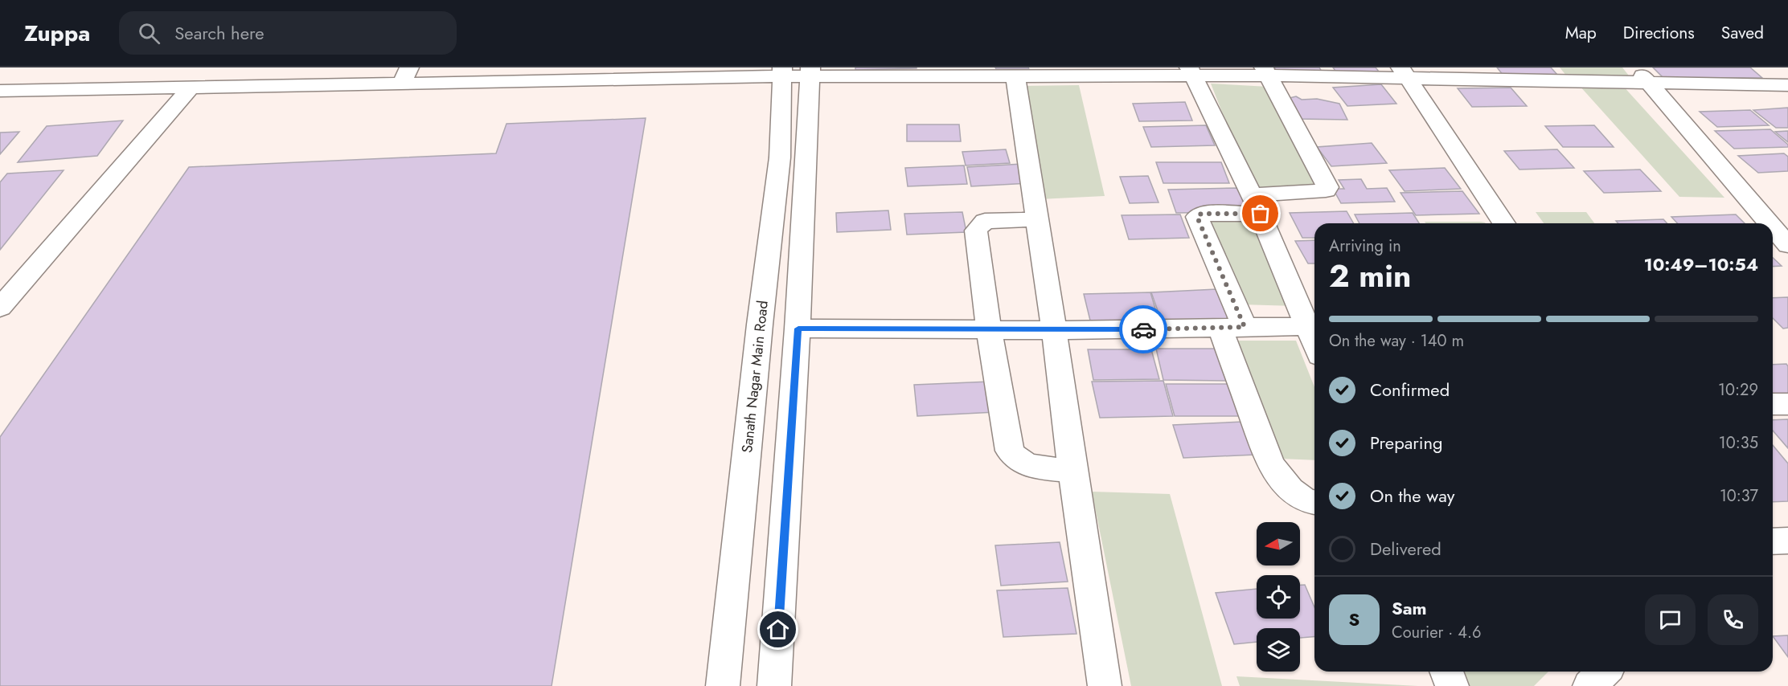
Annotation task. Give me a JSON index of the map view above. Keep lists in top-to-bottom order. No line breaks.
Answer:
{"streets":{"street":["Sanath Nagar Main Road"]},"north":"left","page":{"header":"Zuppa","search":"Search here","nav":["Map","Directions","Saved"],"heading":["2 min","Arriving in","10:49–10:54"],"panel":["Sam","Courier · 4.6"],"bar":"On the way · 140 m","list":[["Confirmed","10:29"],["Preparing","10:35"],["On the way","10:37"],"Delivered"],"round":"S"}}
